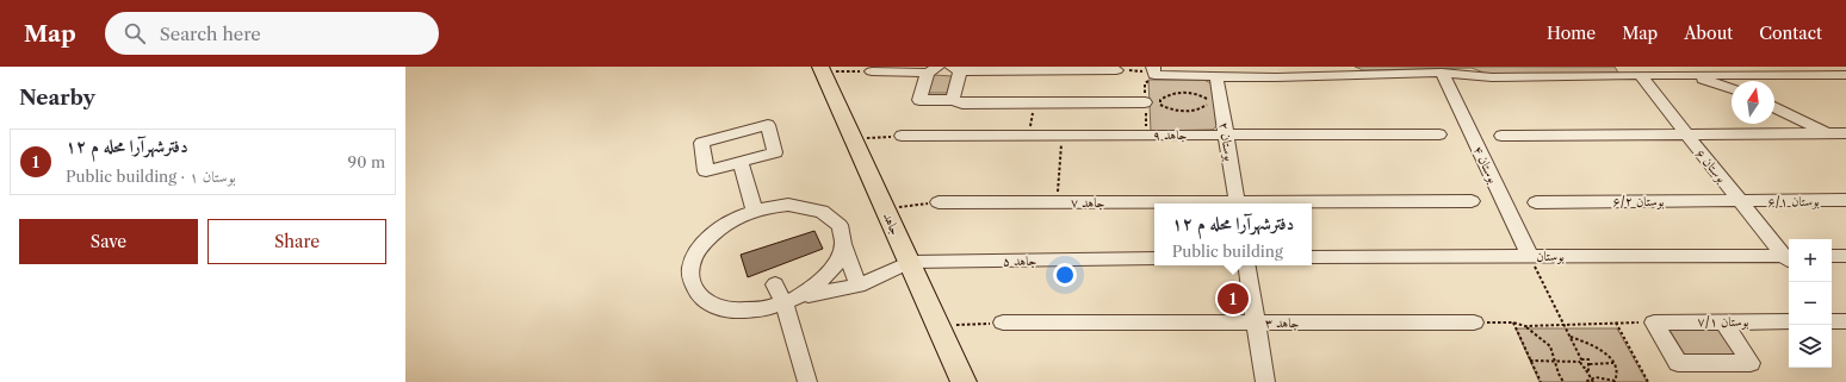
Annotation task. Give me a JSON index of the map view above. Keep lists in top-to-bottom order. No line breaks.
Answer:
{"streets":{"main road":["جاهد"],"street":["جاهد ۹","بوستان ۲","بوستان ۴","بوستان ۶","بوستان ۶/۲","بوستان ۶/۱","جاهد ۷","بوستان","جاهد ۵","بوستان ۷/۱","جاهد ۳"]},"crossings":[["جاهد ۹","بوستان ۲"],["بوستان ۴","بوستان"],["بوستان ۶","بوستان ۶/۲"],["بوستان ۶","بوستان ۶/۱"],["بوستان ۶","بوستان"],["بوستان ۶/۲","بوستان ۶/۱"],["جاهد","جاهد ۵"]],"north":"top","page":{"header":"Map","search":"Search here","nav":["Home","Map","About","Contact"],"heading":"Nearby","list":[{"mark":"1","name":"دفترشهرآرا محله م ۱۲","note":"Public building · بوستان ۱","value":"90 m"}],"popup":["دفترشهرآرا محله م ۱۲","Public building"],"buttons":["Save","Share"],"map_buttons":["+","−"],"pins":"1"}}
